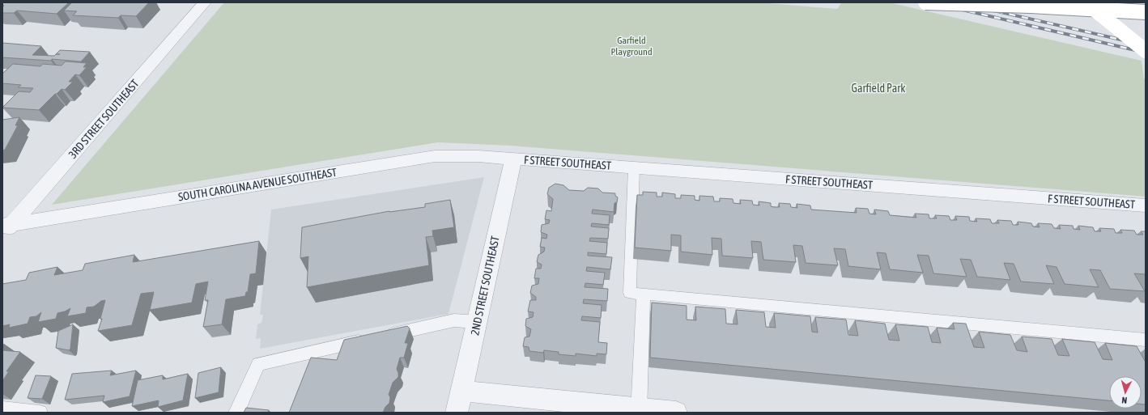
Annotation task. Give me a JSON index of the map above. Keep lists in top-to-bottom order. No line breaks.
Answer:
{"streets":{"street":["3RD STREET SOUTHEAST","F STREET SOUTHEAST","SOUTH CAROLINA AVENUE SOUTHEAST","2ND STREET SOUTHEAST"]},"crossings":[["3RD STREET SOUTHEAST","SOUTH CAROLINA AVENUE SOUTHEAST"],["F STREET SOUTHEAST","SOUTH CAROLINA AVENUE SOUTHEAST"],["F STREET SOUTHEAST","2ND STREET SOUTHEAST"],["SOUTH CAROLINA AVENUE SOUTHEAST","2ND STREET SOUTHEAST"]],"parks":["Garfield Playground","Garfield Park"],"north":"bottom"}
